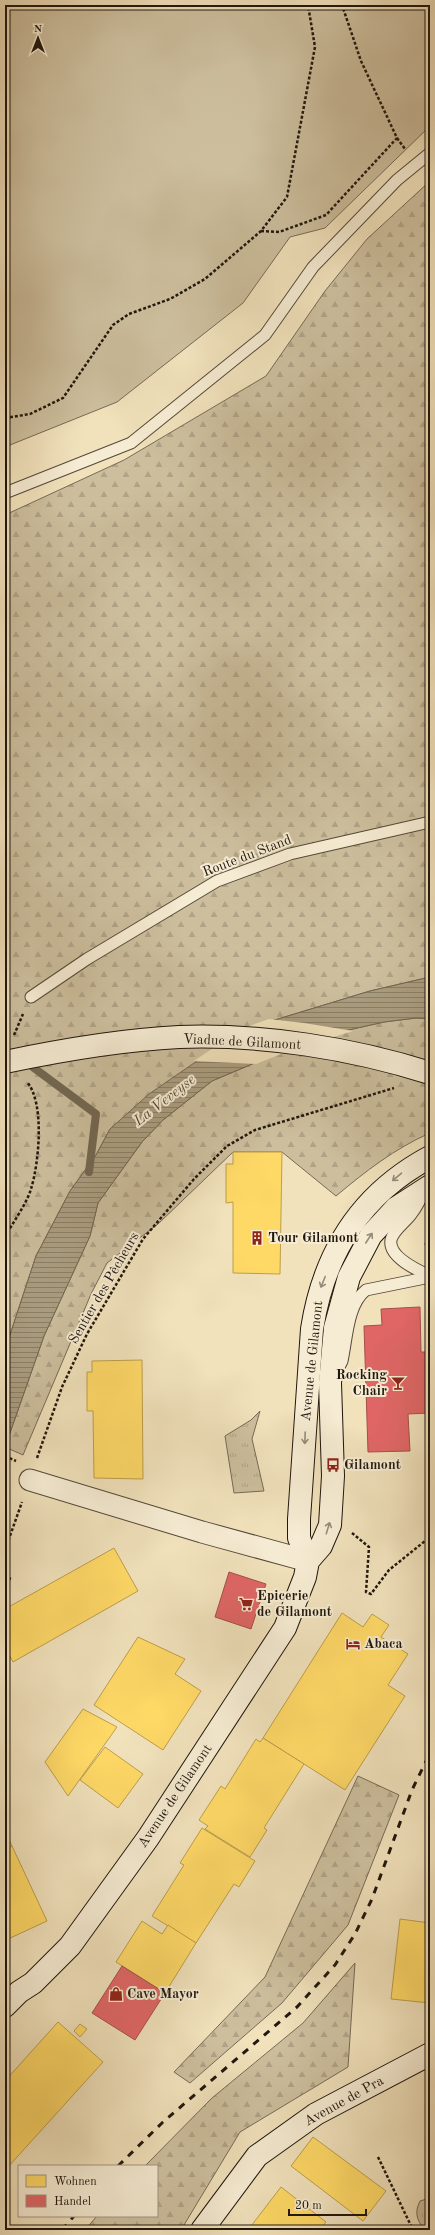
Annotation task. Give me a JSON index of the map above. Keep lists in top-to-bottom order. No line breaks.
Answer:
{"streets":{"street":["Viaduc de Gilamont","Avenue de Gilamont","Avenue de Pra"],"lane":["Route du Stand"],"path":["Sentier des Pêcheurs"]},"water":["La Veveyse"],"places":{"building":["Tour Gilamont"],"bar":["Rocking Chair"],"bus stop":["Gilamont"],"supermarket":["Epicerie de Gilamont"],"hotel":["Abaca"],"shop":["Cave Mayor"]},"legend":["Wohnen","Handel"],"scale_bar":"20 m","north":"top"}
